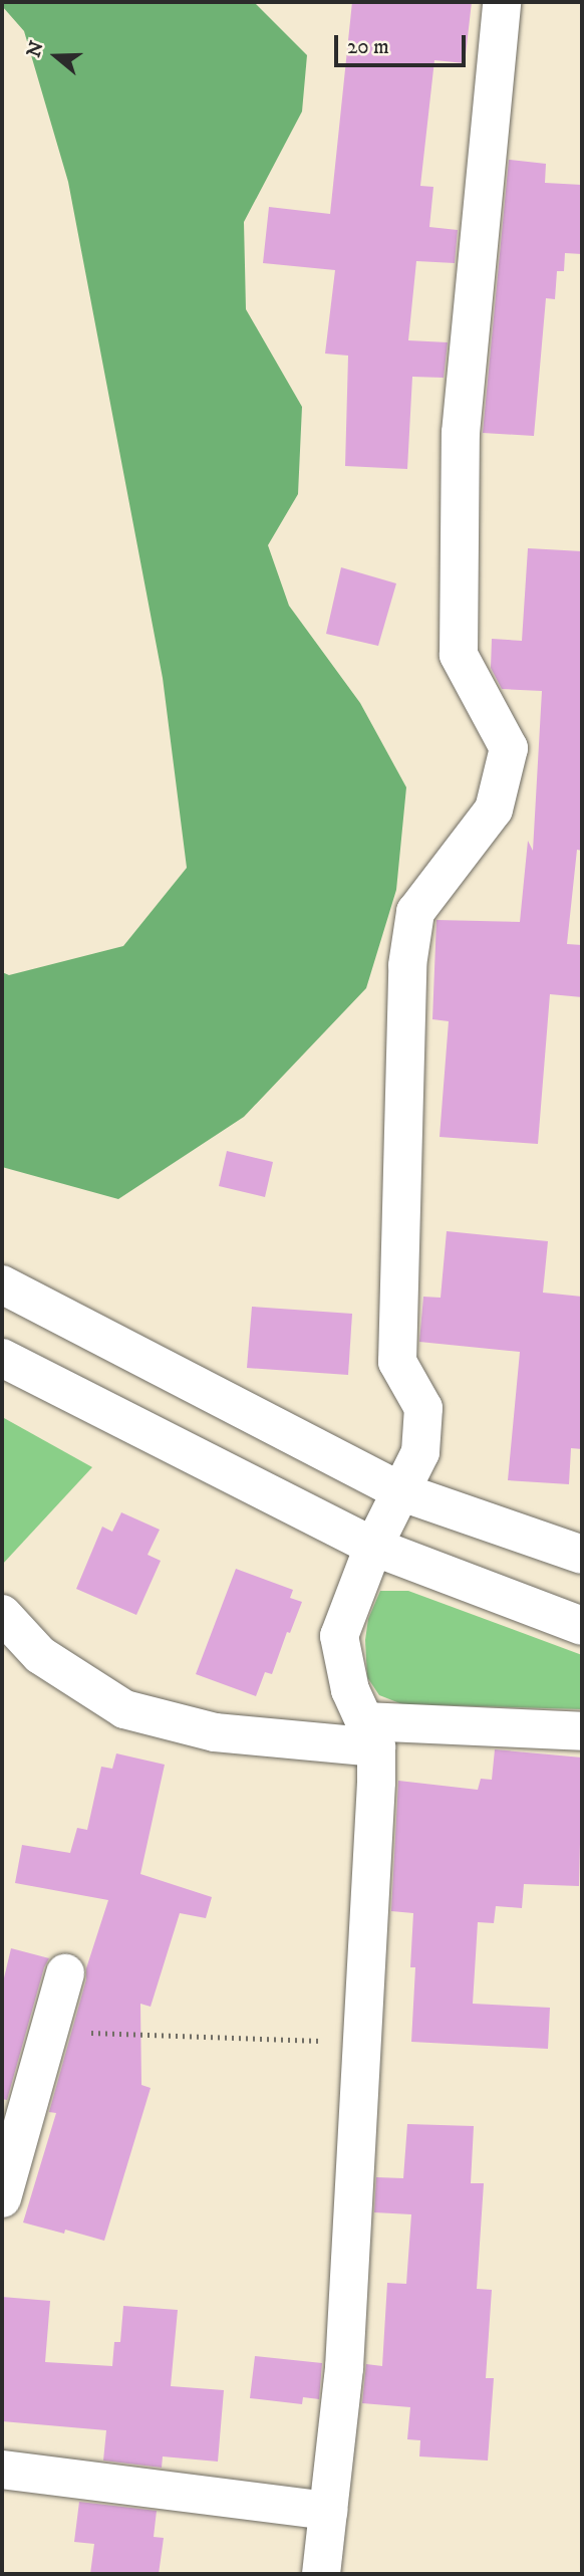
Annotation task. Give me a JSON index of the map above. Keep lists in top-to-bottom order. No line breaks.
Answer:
{"scale_bar":"20 m","north":"left"}
